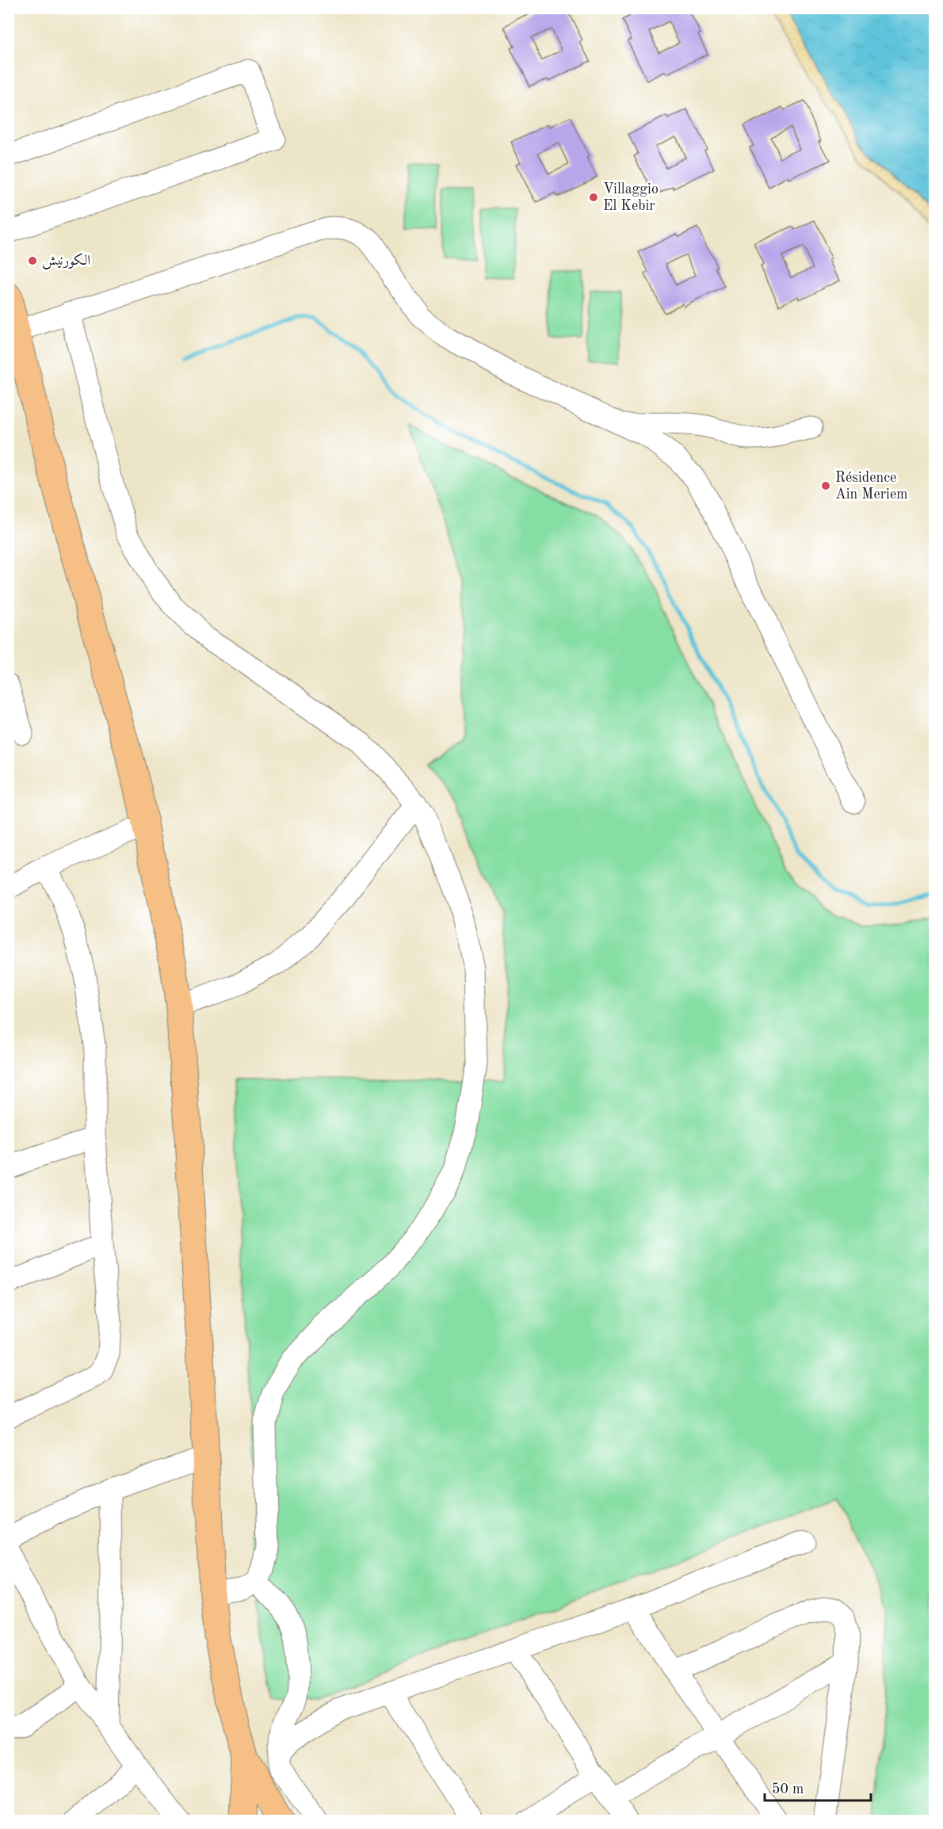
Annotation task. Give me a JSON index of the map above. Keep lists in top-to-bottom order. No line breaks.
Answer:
{"places":["Villaggio El Kebir","الكورنيش","Résidence Ain Meriem"],"scale_bar":"50 m"}
